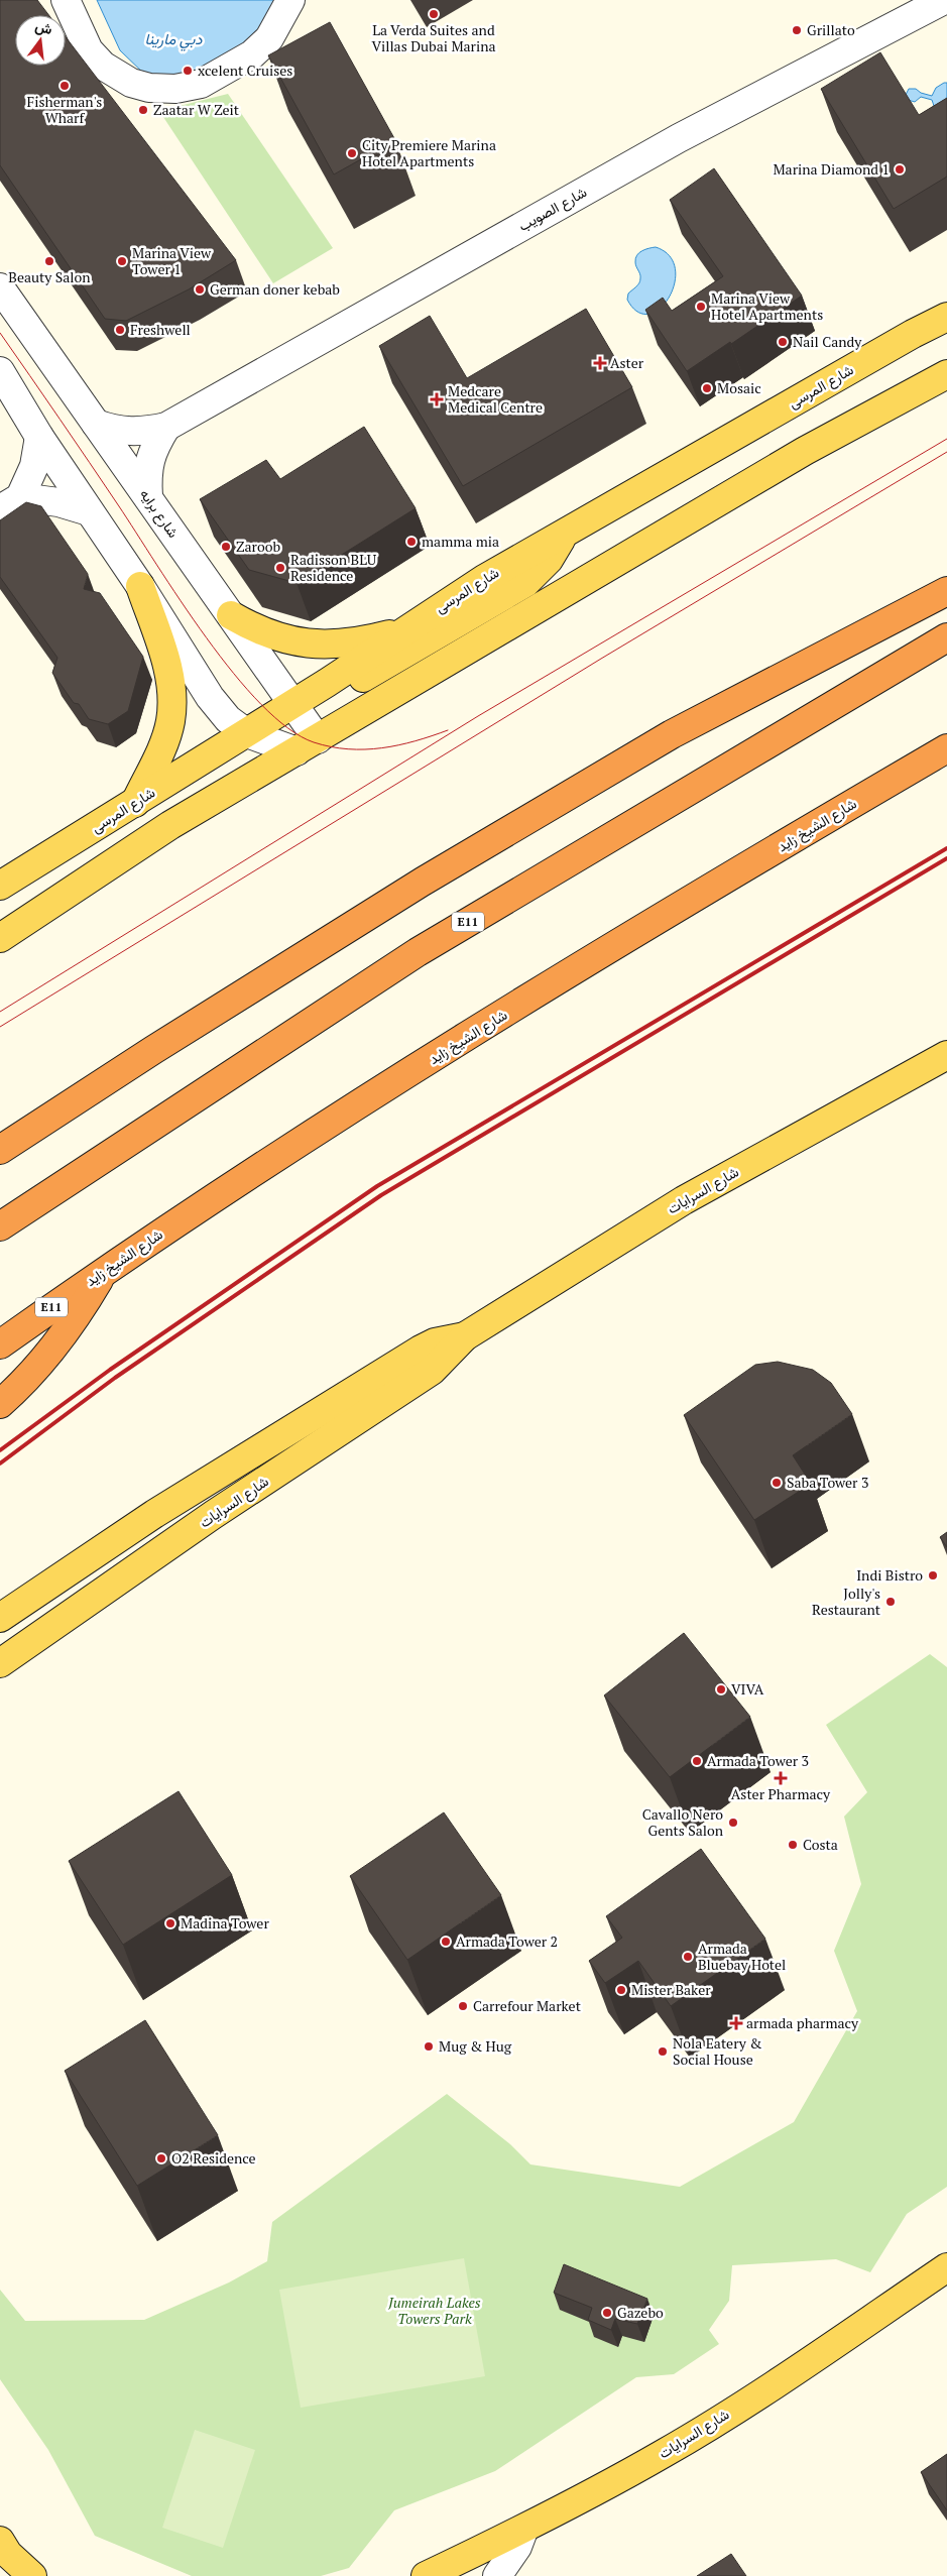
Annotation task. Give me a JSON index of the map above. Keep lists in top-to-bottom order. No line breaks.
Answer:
{"streets":{"highway":["شارع الشيخ زايد","E11"],"main road":["شارع المرسى","شارع السرايات"],"street":["شارع الصويب","شارع برايه"]},"crossings":[["شارع الصويب","شارع برايه"],["شارع المرسى","شارع برايه"]],"water":["دبي مارينا"],"parks":["Jumeirah Lakes Towers Park"],"places":{"other":["La Verda Suites and Villas Dubai Marina","Grillato","xcelent Cruises","Fisherman's Wharf","Zaatar W Zeit","City Premiere Marina Hotel Apartments","Marina Diamond 1","Beauty Salon","Marina View Tower 1","German doner kebab","Marina View Hotel Apartments","Freshwell","Nail Candy","Mosaic","mamma mia","Zaroob","Radisson BLU Residence","Saba Tower 3","Indi Bistro","Jolly's Restaurant","VIVA","Armada Tower 3","Cavallo Nero Gents Salon","Costa","Madina Tower","Armada Tower 2","Armada Bluebay Hotel","Mister Baker","Carrefour Market","Mug & Hug","Nola Eatery & Social House","O2 Residence","Gazebo"],"health":["Aster","Medcare Medical Centre","Aster Pharmacy","armada pharmacy"]},"north":"top"}
